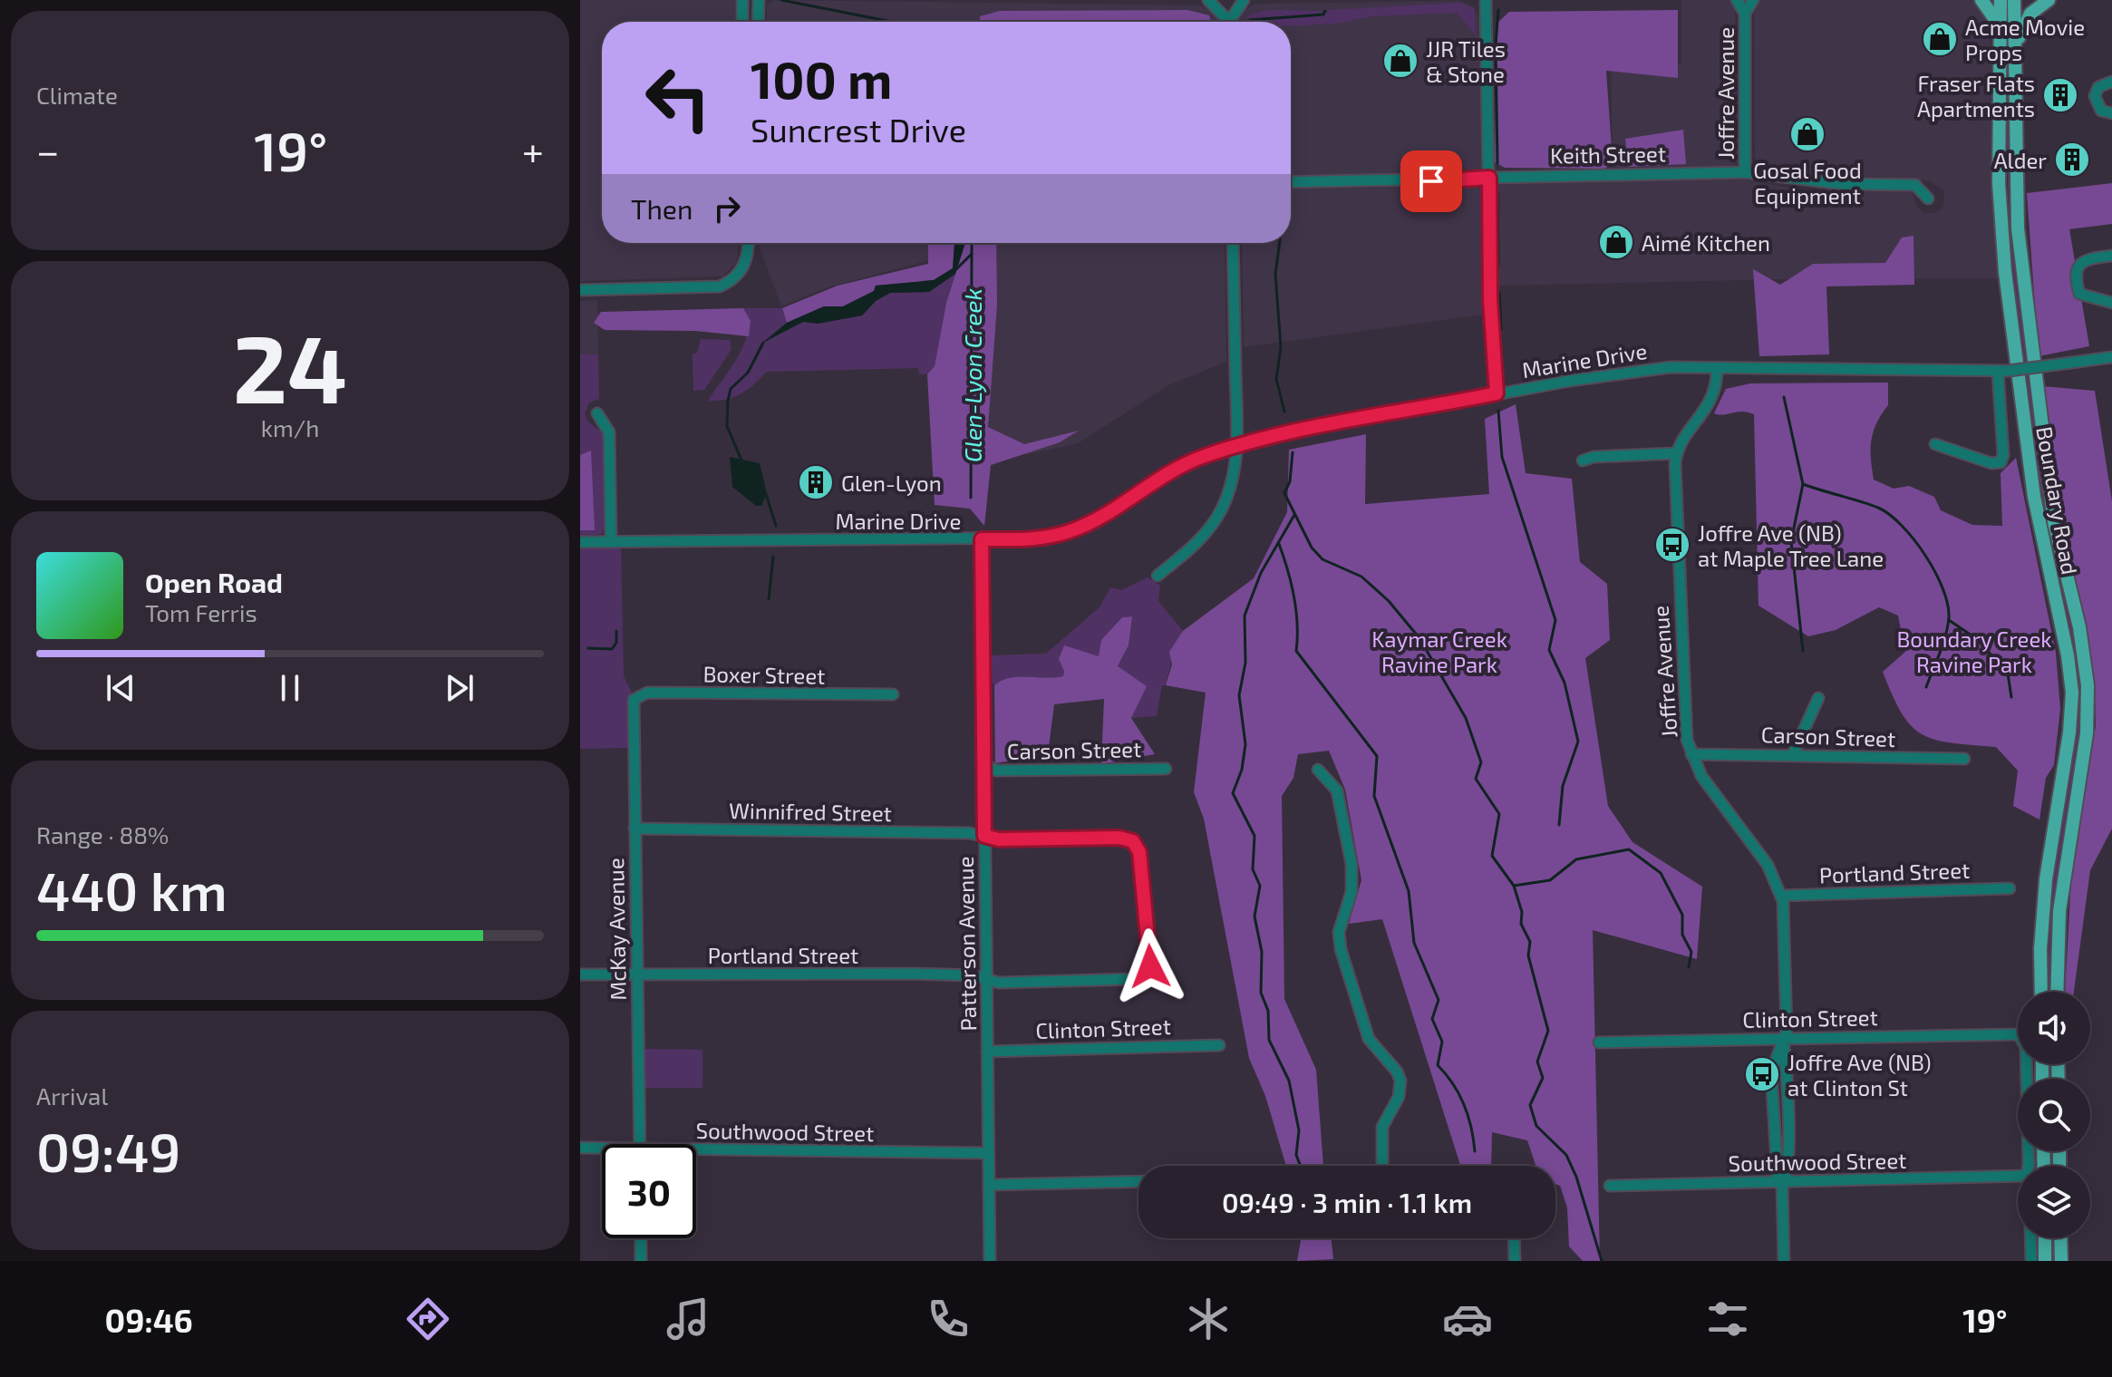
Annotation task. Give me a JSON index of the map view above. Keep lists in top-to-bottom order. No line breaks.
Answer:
{"streets":{"main road":["Boundary Road"],"street":["Joffre Avenue","Keith Street","Marine Drive","Boxer Street","Carson Street","Winnifred Street","Portland Street","McKay Avenue","Patterson Avenue","Clinton Street","Southwood Street"]},"crossings":[["Joffre Avenue","Keith Street"],["Joffre Avenue","Carson Street"],["Joffre Avenue","Portland Street"],["Joffre Avenue","Clinton Street"],["Joffre Avenue","Southwood Street"],["Marine Drive","Patterson Avenue"],["Boxer Street","McKay Avenue"],["Carson Street","Patterson Avenue"],["Winnifred Street","Portland Street"],["Winnifred Street","McKay Avenue"],["Winnifred Street","Patterson Avenue"],["Portland Street","McKay Avenue"],["Portland Street","Patterson Avenue"],["Patterson Avenue","Clinton Street"],["Patterson Avenue","Southwood Street"]],"water":["Glen-Lyon Creek"],"parks":["Kaymar Creek Ravine Park","Boundary Creek Ravine Park"],"places":{"shop":["Acme Movie Props","JJR Tiles & Stone","Gosal Food Equipment","Aimé Kitchen"],"building":["Fraser Flats Apartments","Alder","Glen-Lyon"],"bus stop":["Joffre Ave (NB) at Maple Tree Lane","Joffre Ave (NB) at Clinton St"]},"page":{"tile":["Climate",["24","km/h"],["Range · 88%","440 km"],["Arrival","09:49"]],"turn":["100 m","Suncrest Drive"],"heat":["−","19°","+"],"then":"Then","song":["Open Road","Tom Ferris"],"limit":"30","trip":"09:49 · 3 min · 1.1 km","tabs":["09:46","19°"]}}
